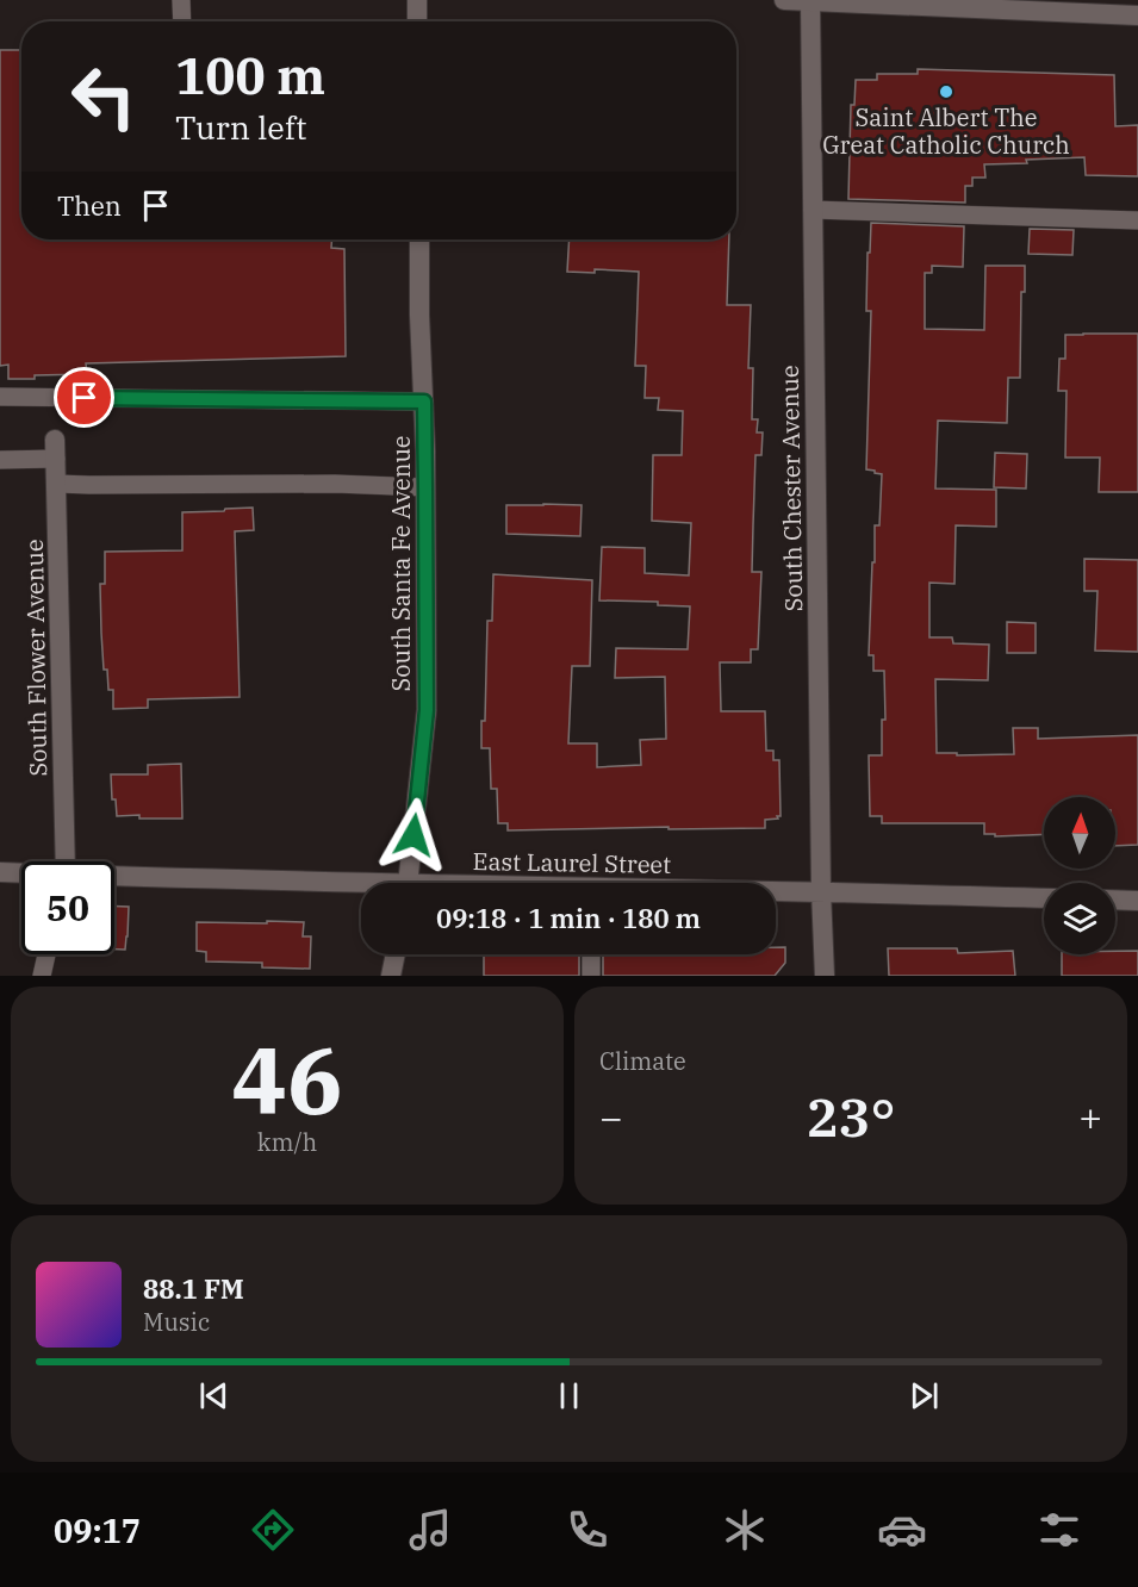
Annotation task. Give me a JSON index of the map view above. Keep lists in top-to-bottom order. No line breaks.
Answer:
{"streets":{"street":["South Chester Avenue","South Santa Fe Avenue","South Flower Avenue","East Laurel Street"]},"crossings":[["South Chester Avenue","East Laurel Street"]],"places":["Saint Albert The Great Catholic Church"],"north":"top","page":{"turn":["100 m","Turn left"],"then":"Then","limit":"50","trip":"09:18 · 1 min · 180 m","tile":[["46","km/h"],"Climate"],"heat":["−","23°","+"],"song":["88.1 FM","Music"],"tabs":"09:17"}}
